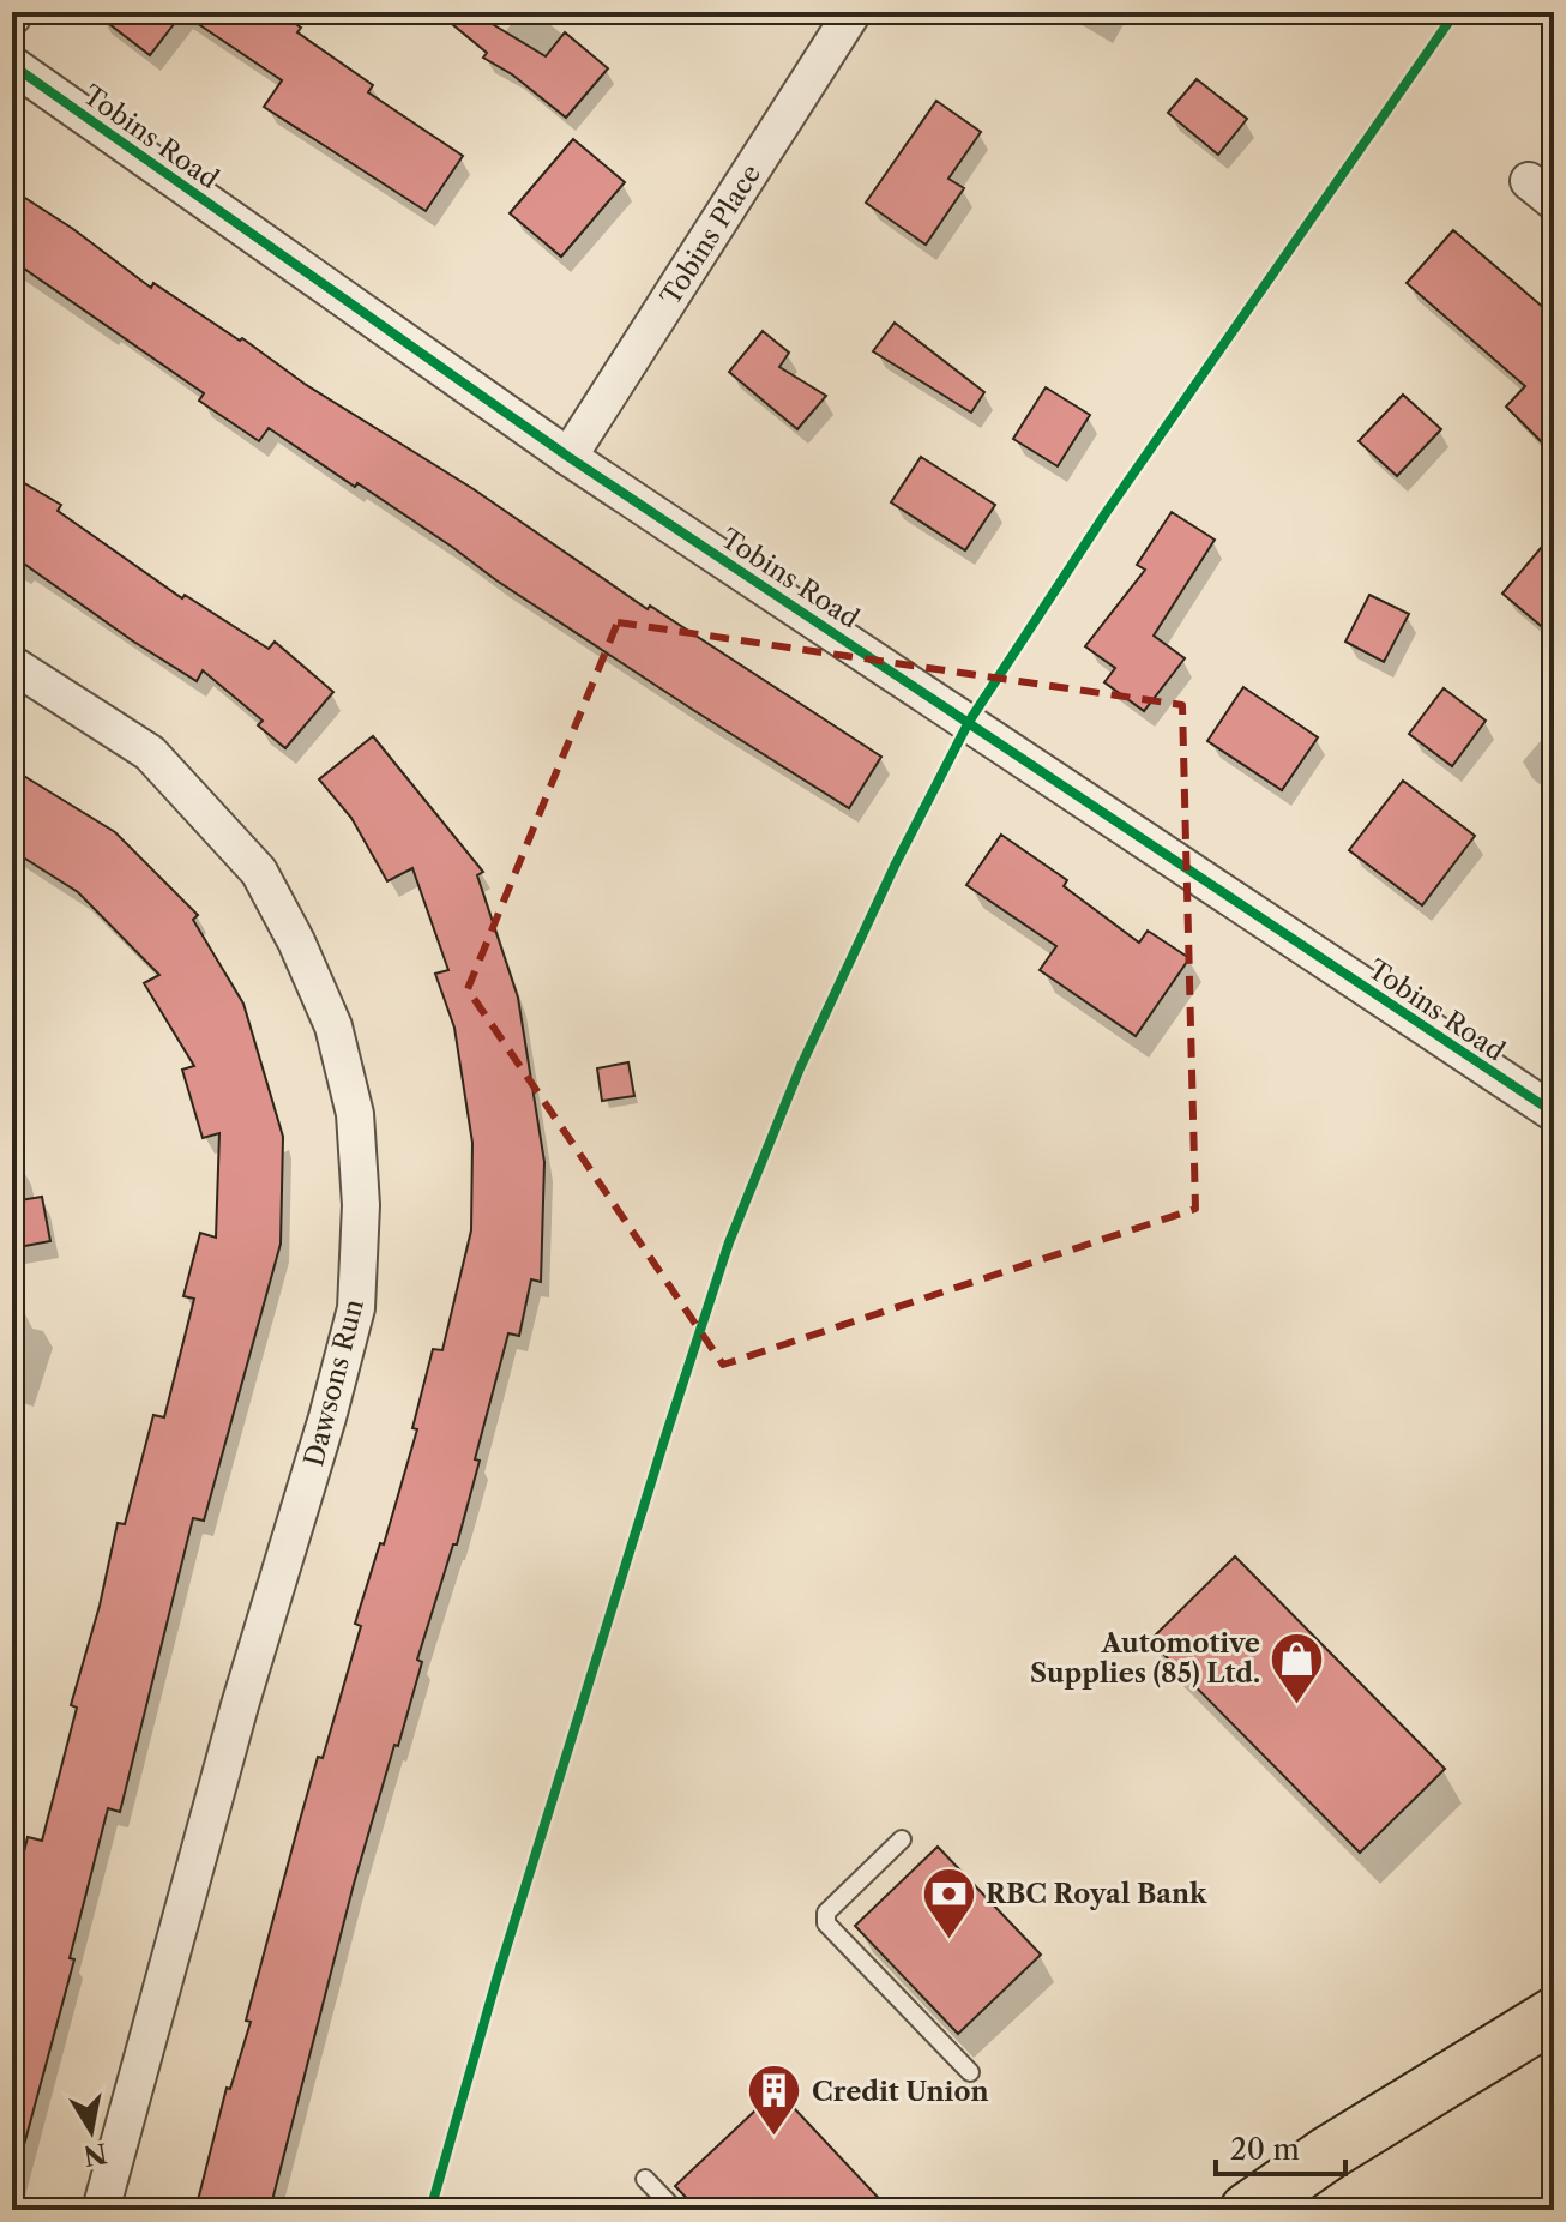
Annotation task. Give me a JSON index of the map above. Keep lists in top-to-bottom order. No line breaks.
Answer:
{"streets":{"street":["Tobins Road","Tobins Place","Dawsons Run"]},"crossings":[["Tobins Road","Tobins Place"]],"places":{"shop":["Automotive Supplies (85) Ltd."],"bank":["RBC Royal Bank"],"building":["Credit Union"]},"scale_bar":"20 m","north":"bottom"}
